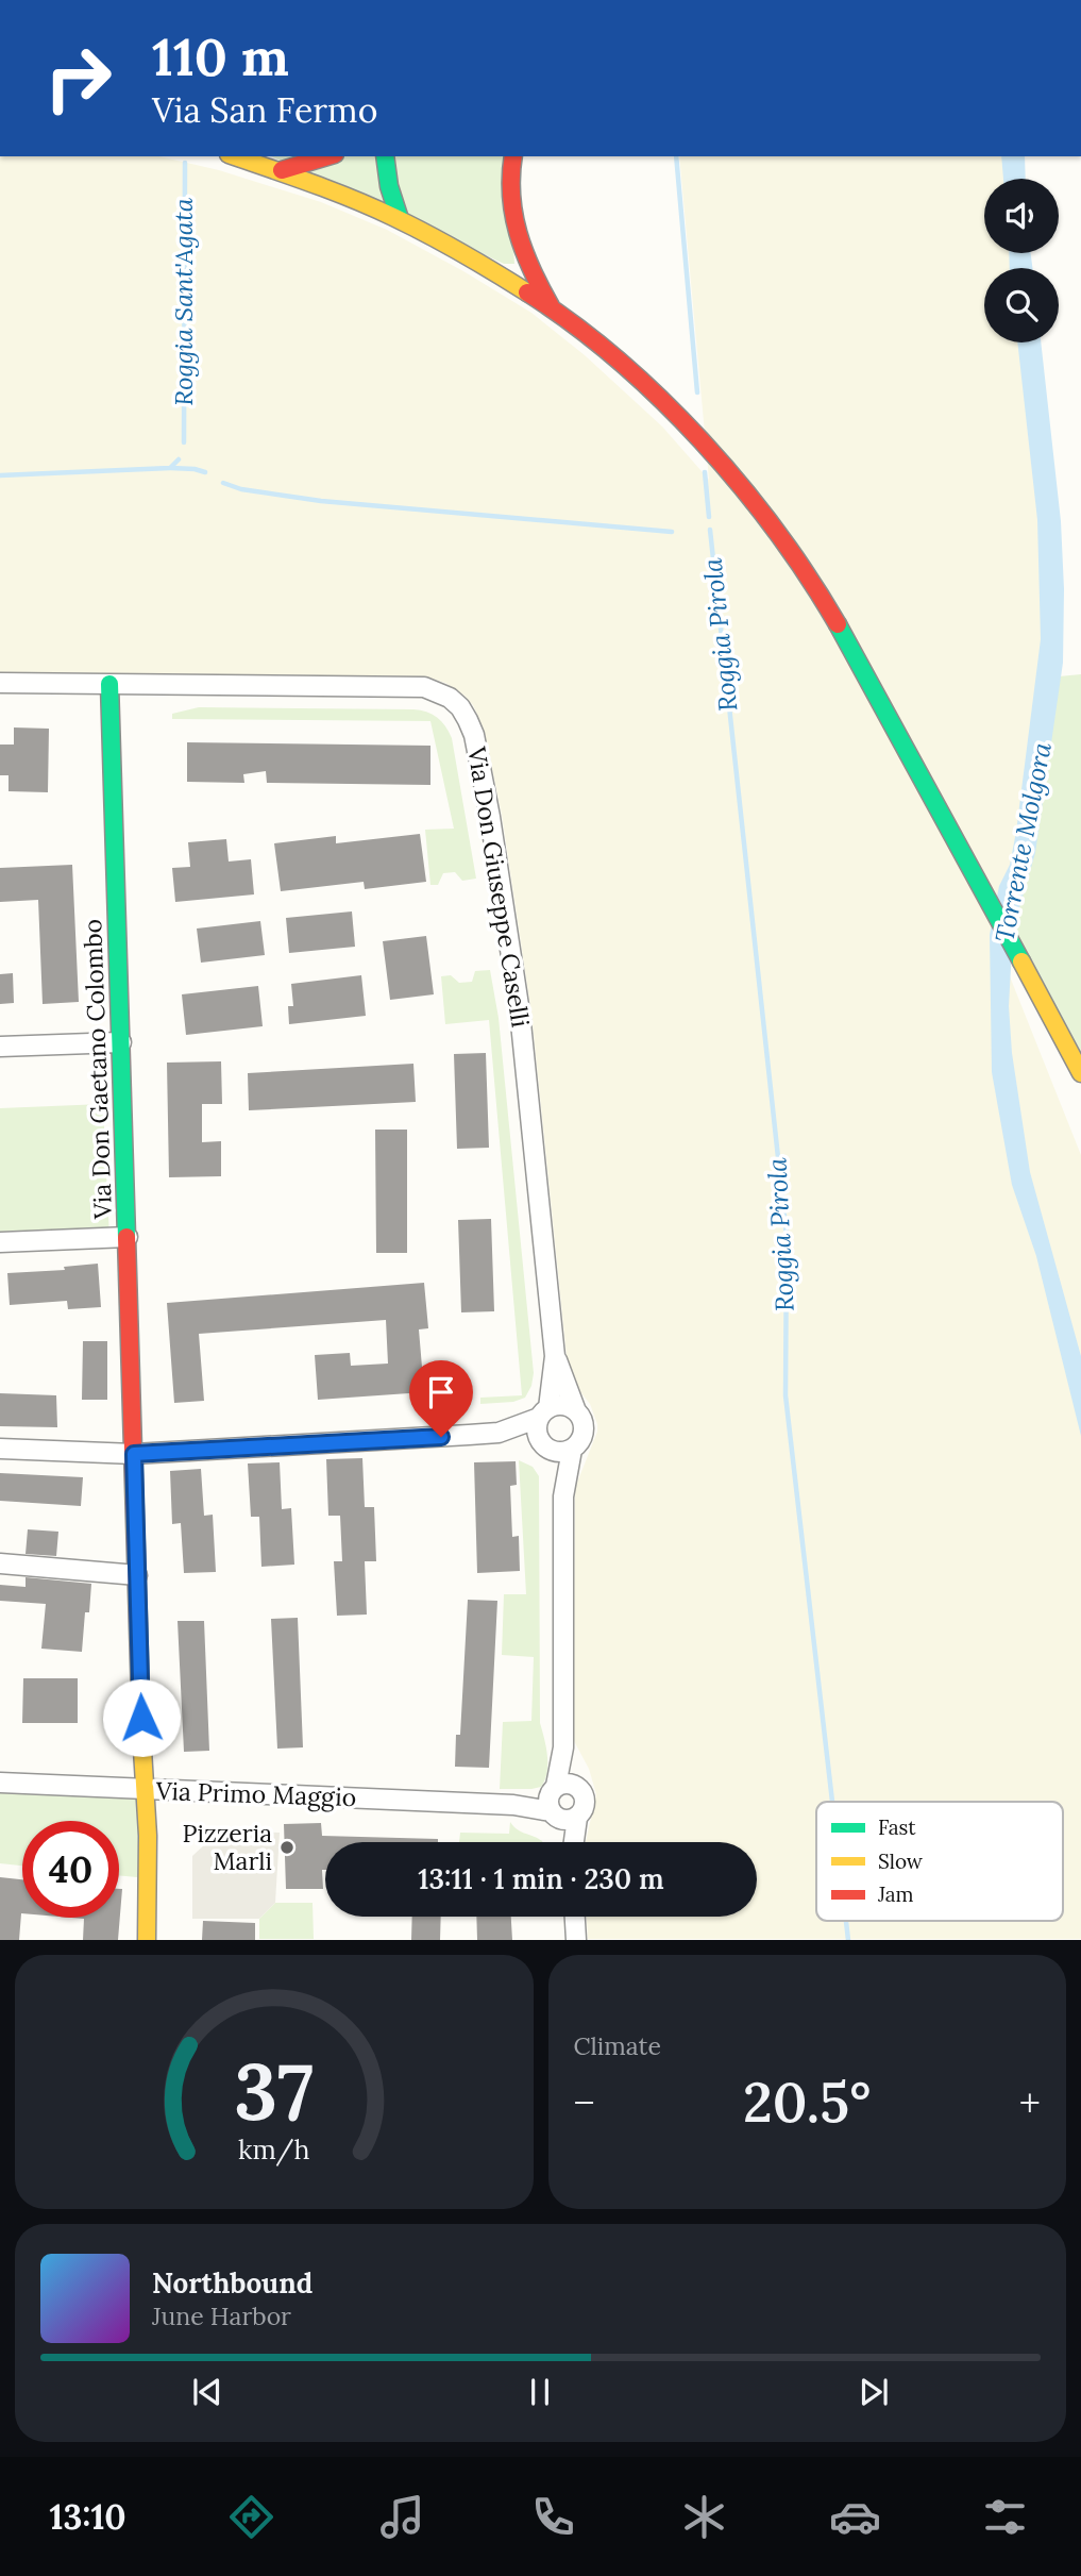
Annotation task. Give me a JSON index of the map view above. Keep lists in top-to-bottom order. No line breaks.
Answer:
{"streets":{"street":["Via Don Giuseppe Caselli","Via Don Gaetano Colombo","Via Primo Maggio"]},"crossings":[["Via Don Giuseppe Caselli","Via Don Gaetano Colombo"],["Via Don Gaetano Colombo","Via Primo Maggio"]],"water":["Roggia Sant'Agata","Roggia Pirola","Torrente Molgora"],"places":["Pizzeria Marli"],"legend":["Fast","Slow","Jam"],"page":{"turn":["110 m","Via San Fermo"],"limit":"40","trip":"13:11 · 1 min · 230 m","tile":"Climate","heat":["−","20.5°","+"],"song":["Northbound","June Harbor"],"tabs":"13:10","gauge":["37","km/h"]}}
